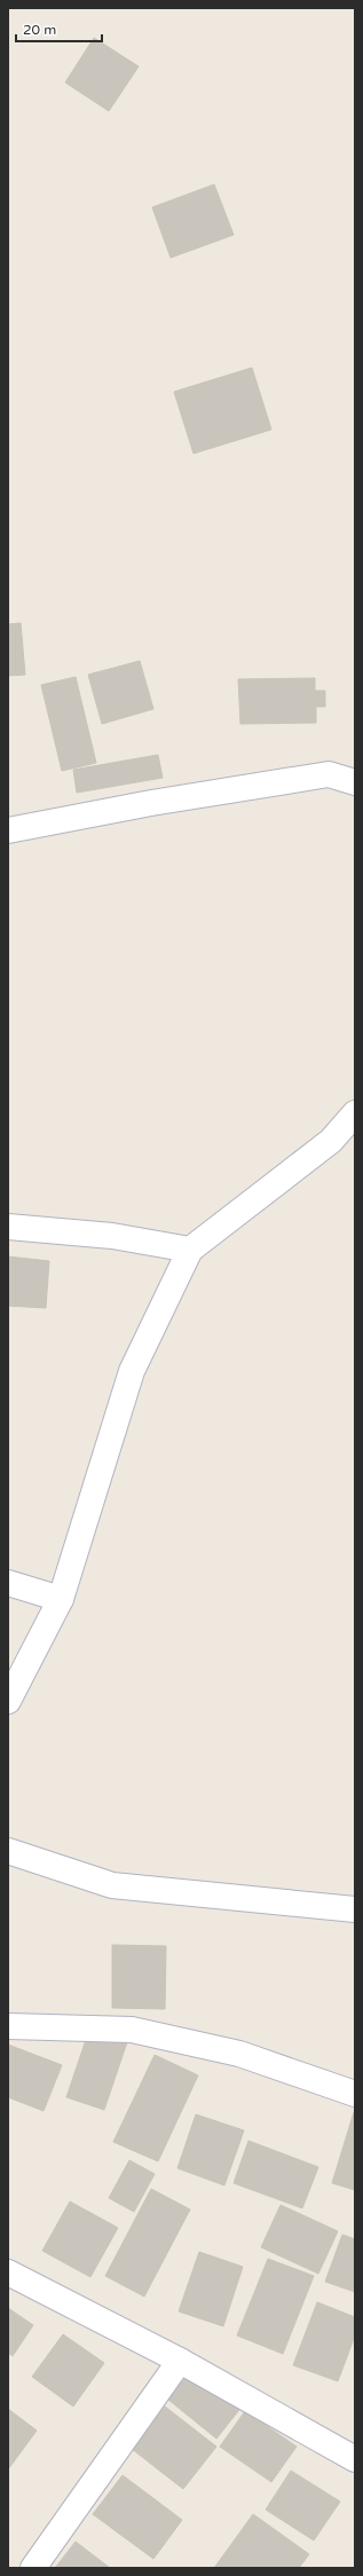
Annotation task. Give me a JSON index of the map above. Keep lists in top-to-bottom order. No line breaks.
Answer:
{"scale_bar":"20 m"}
